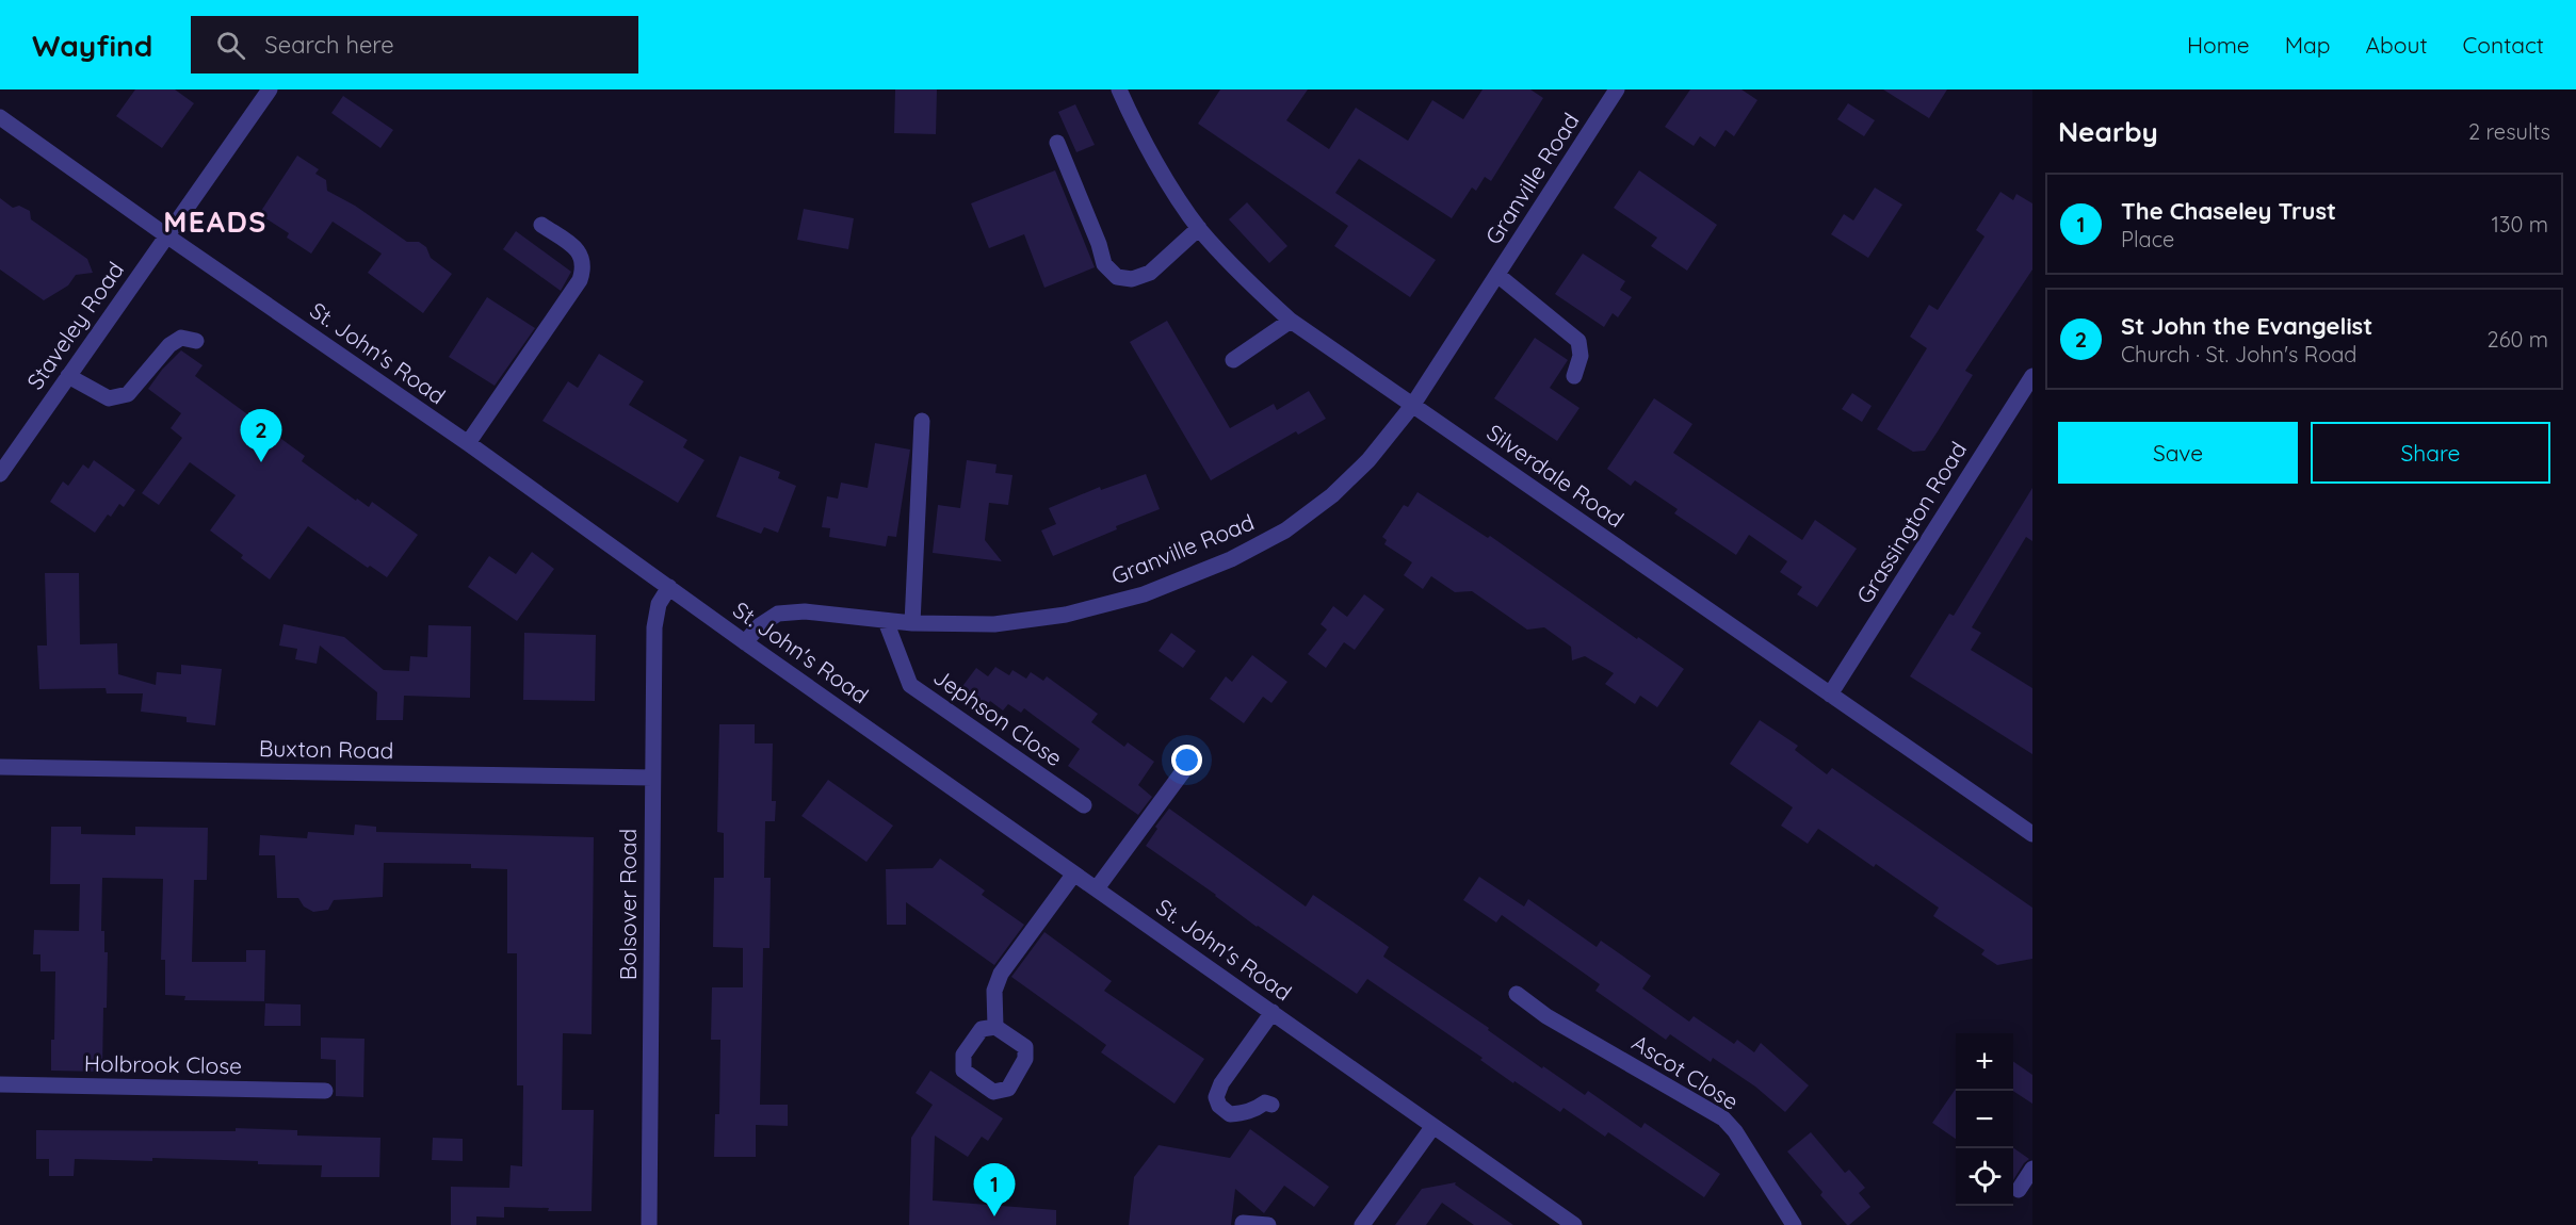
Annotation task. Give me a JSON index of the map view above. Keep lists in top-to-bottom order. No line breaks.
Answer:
{"streets":{"street":["Granville Road","Staveley Road","St. John's Road","Silverdale Road","Grassington Road","Jephson Close","Buxton Road","Bolsover Road","Holbrook Close","Ascot Close"]},"crossings":[["Granville Road","St. John's Road"],["Granville Road","Silverdale Road"],["Granville Road","Jephson Close"],["Staveley Road","St. John's Road"],["St. John's Road","Bolsover Road"],["Silverdale Road","Grassington Road"],["Buxton Road","Bolsover Road"]],"districts":["MEADS"],"page":{"header":"Wayfind","search":"Search here","nav":["Home","Map","About","Contact"],"heading":["Nearby","2 results"],"list":[{"mark":"1","name":"The Chaseley Trust","note":"Place","value":"130 m"},{"mark":"2","name":"St John the Evangelist","note":"Church · St. John's Road","value":"260 m"}],"buttons":["Save","Share"],"pins":["2","1"],"map_buttons":["+","−"]}}
